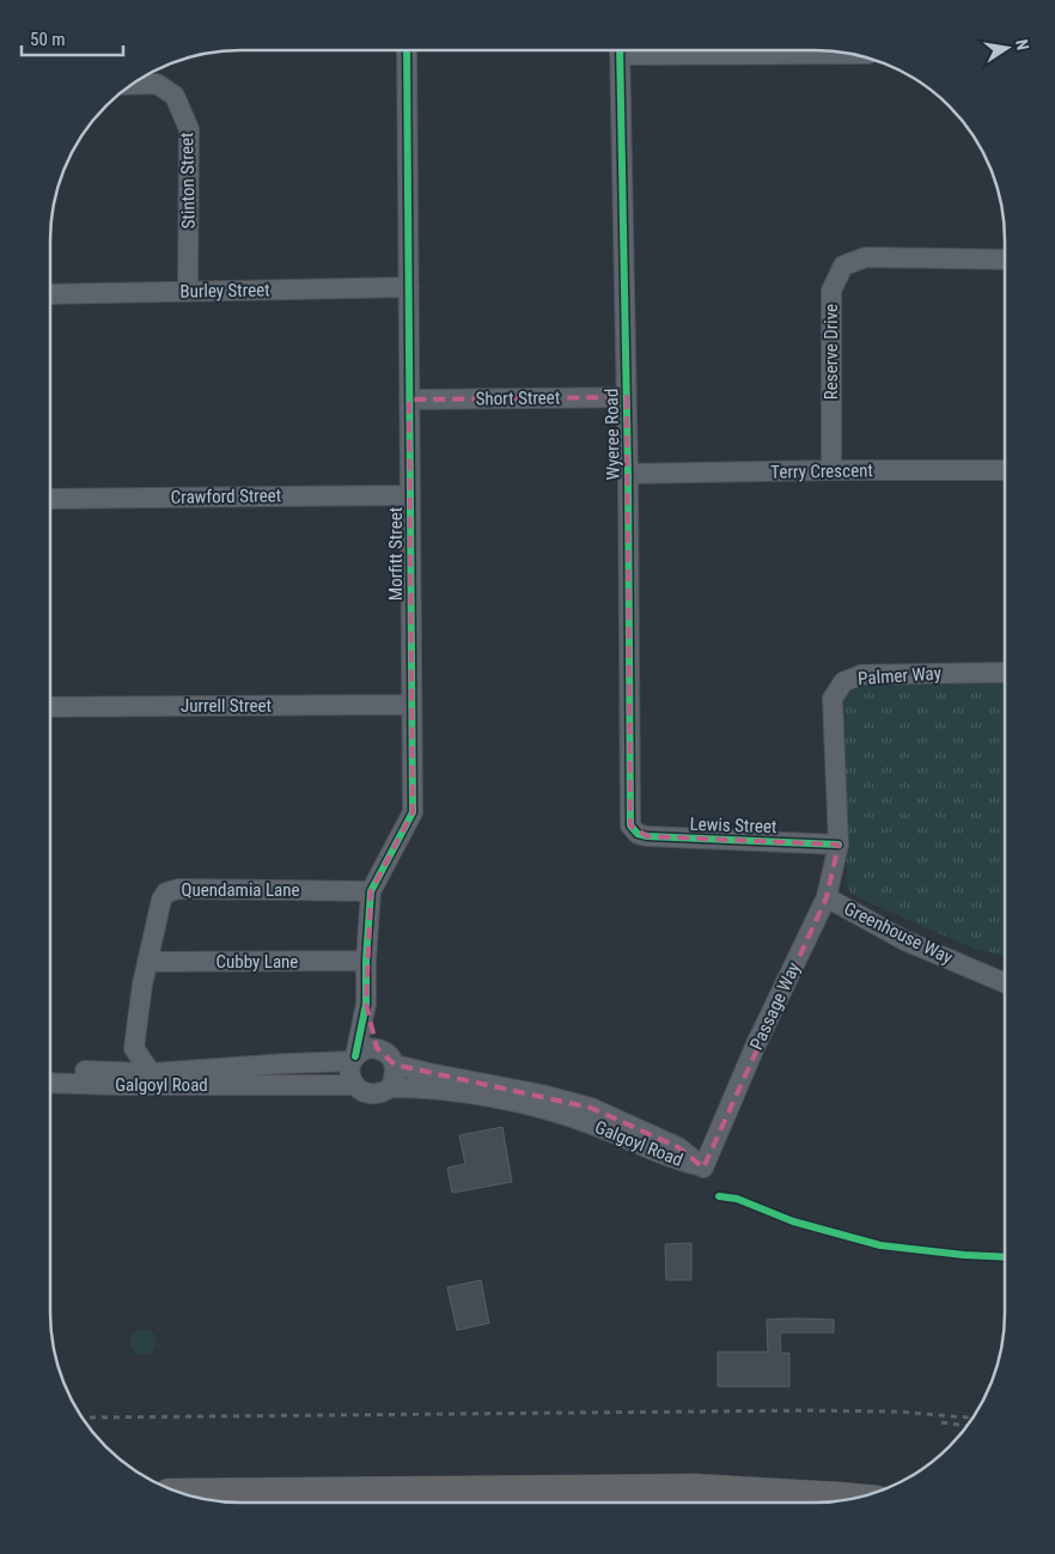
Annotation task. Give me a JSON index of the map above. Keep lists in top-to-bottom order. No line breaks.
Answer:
{"streets":{"street":["Stinton Street","Burley Street","Reserve Drive","Short Street","Wyeree Road","Terry Crescent","Crawford Street","Morfitt Street","Palmer Way","Jurrell Street","Lewis Street","Quendamia Lane","Greenhouse Way","Cubby Lane","Passage Way","Galgoyl Road"]},"crossings":[["Stinton Street","Burley Street"],["Burley Street","Morfitt Street"],["Reserve Drive","Terry Crescent"],["Short Street","Wyeree Road"],["Short Street","Morfitt Street"],["Wyeree Road","Terry Crescent"],["Wyeree Road","Lewis Street"],["Crawford Street","Morfitt Street"],["Morfitt Street","Jurrell Street"],["Morfitt Street","Quendamia Lane"],["Morfitt Street","Cubby Lane"],["Morfitt Street","Galgoyl Road"],["Palmer Way","Lewis Street"],["Palmer Way","Passage Way"],["Lewis Street","Passage Way"],["Quendamia Lane","Cubby Lane"],["Greenhouse Way","Passage Way"],["Passage Way","Galgoyl Road"]],"scale_bar":"50 m","north":"right"}
